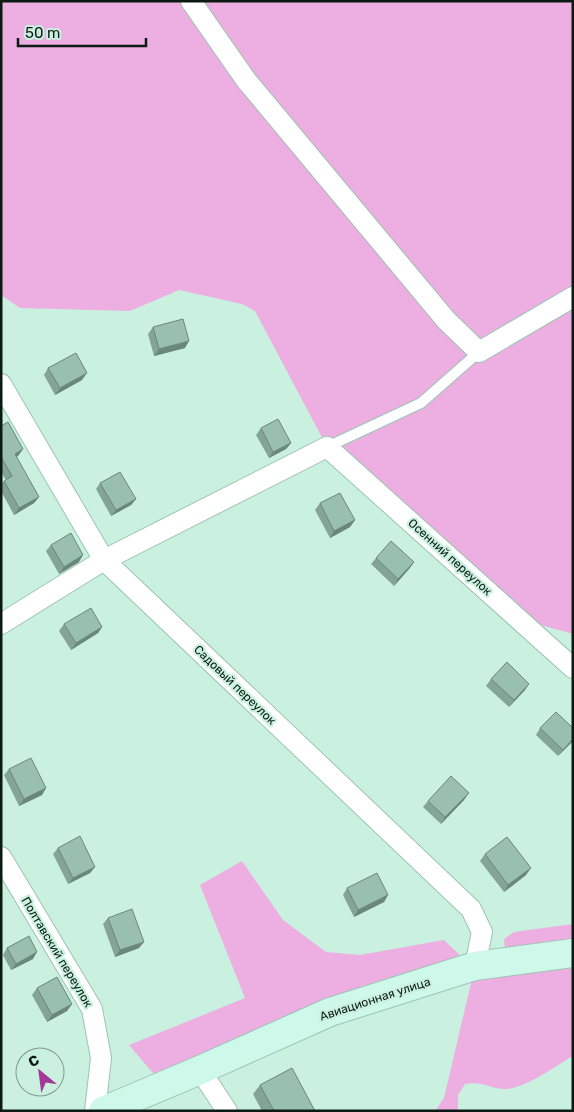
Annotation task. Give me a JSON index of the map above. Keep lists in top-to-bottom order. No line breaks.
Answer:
{"streets":{"street":["Осенний переулок","Садовый переулок","Полтавский переулок","Авиационная улица"]},"crossings":[["Садовый переулок","Авиационная улица"]],"scale_bar":"50 m","north":"top left"}
